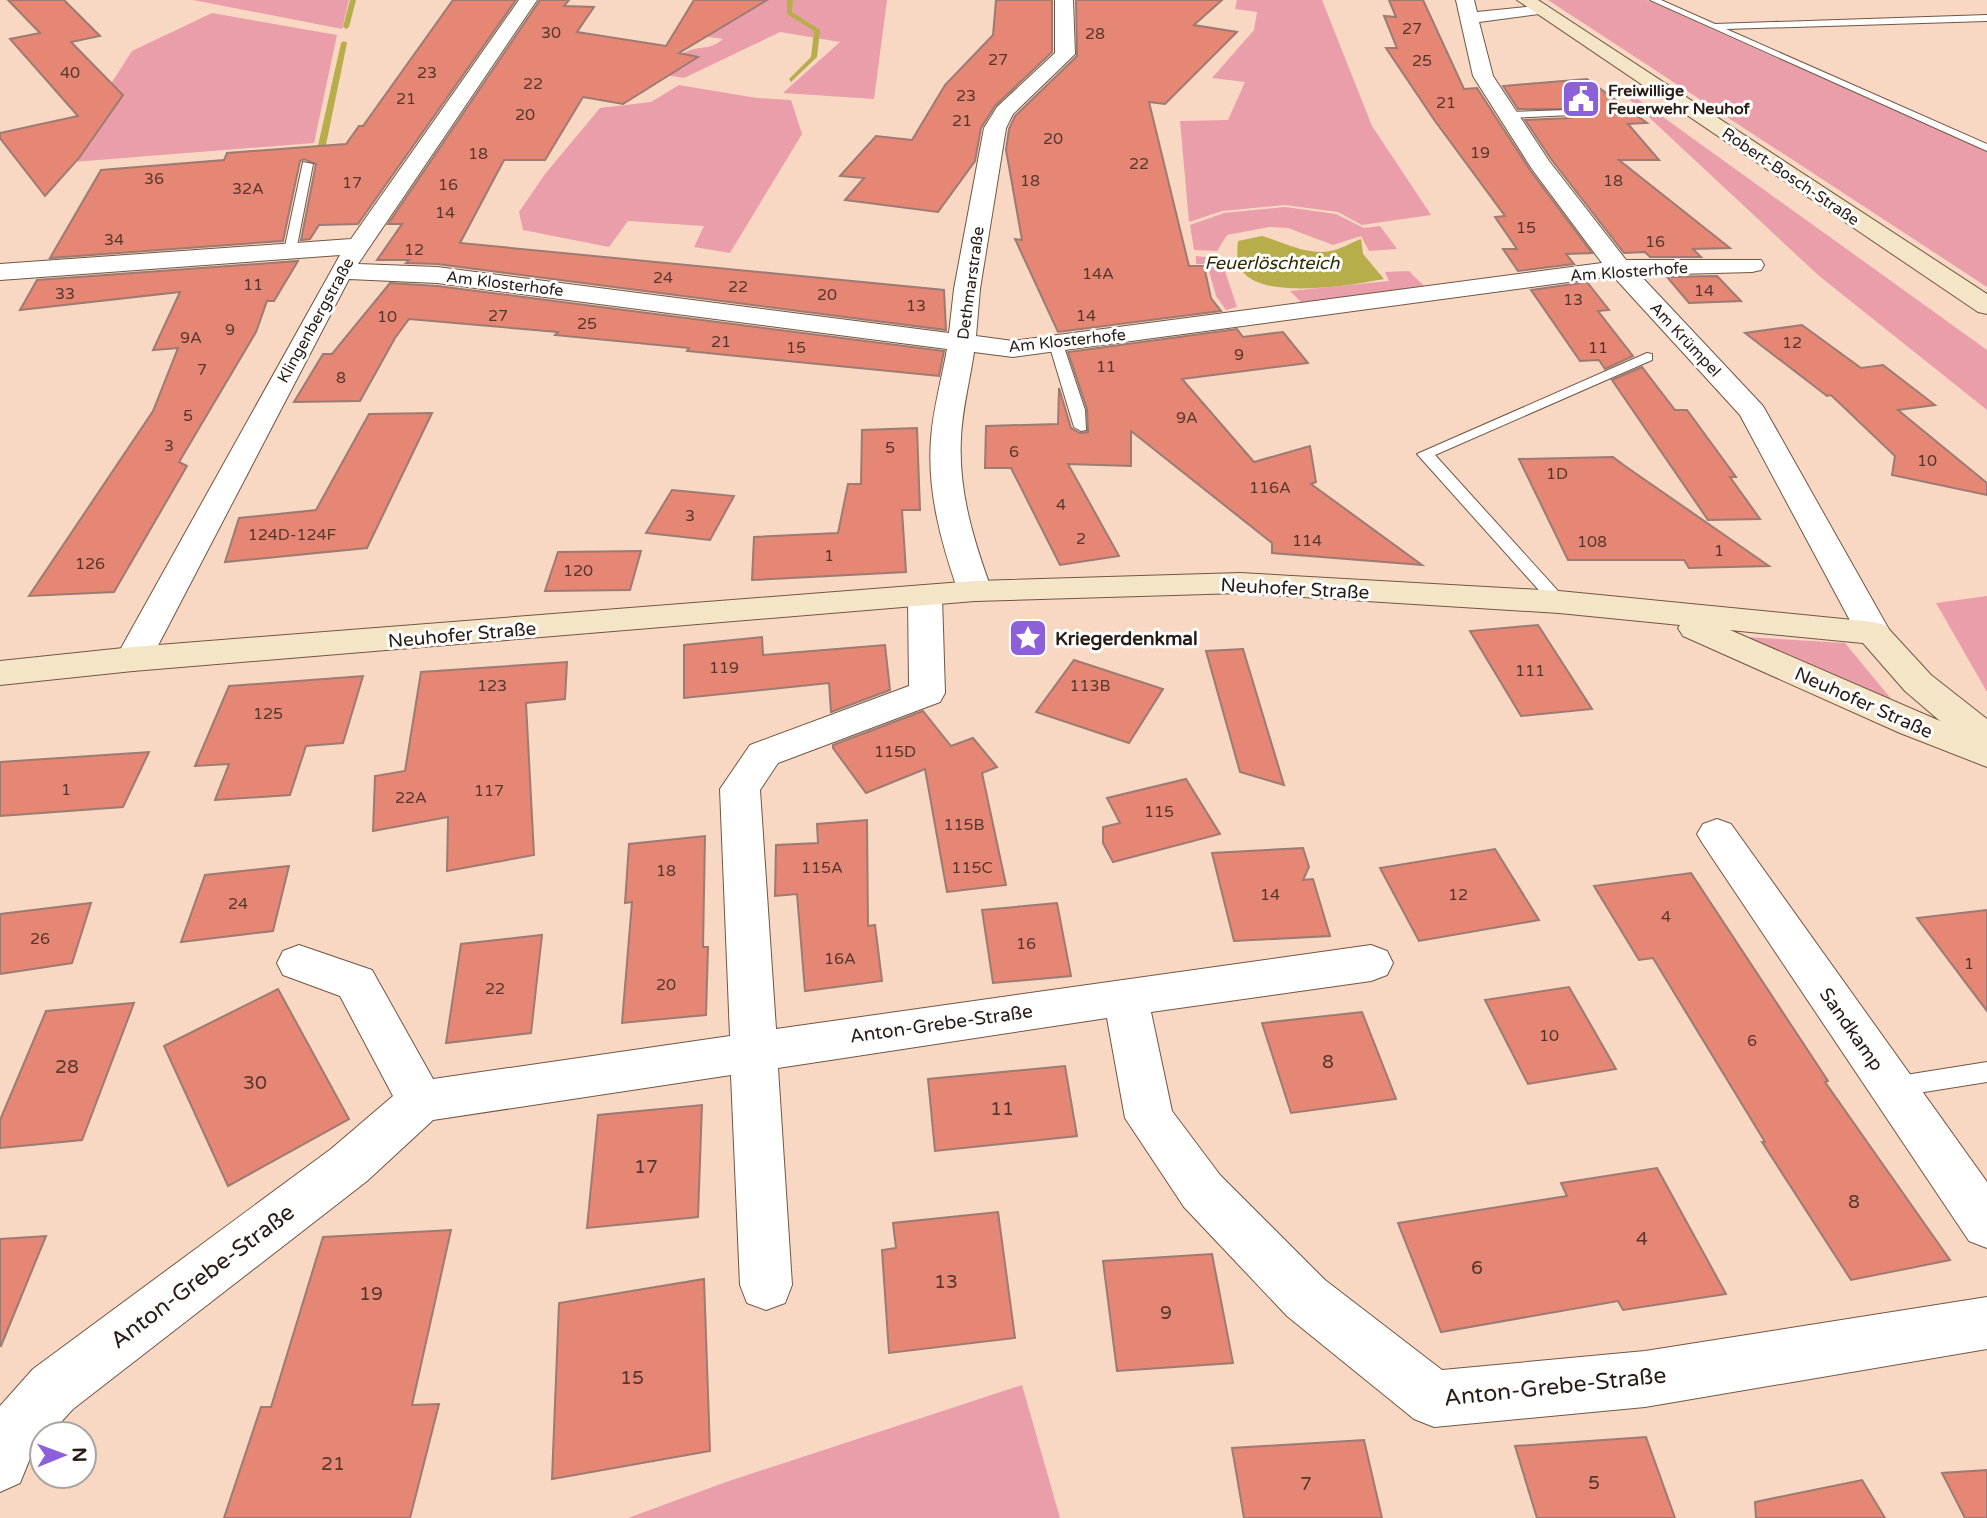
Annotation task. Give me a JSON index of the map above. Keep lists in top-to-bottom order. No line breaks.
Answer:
{"streets":{"street":["Robert-Bosch-Straße","Am Klosterhofe","Dethmarstraße","Klingenbergstraße","Am Krümpel","Neuhofer Straße","Anton-Grebe-Straße","Sandkamp"]},"crossings":[["Robert-Bosch-Straße","Am Krümpel"],["Am Klosterhofe","Dethmarstraße"],["Am Klosterhofe","Klingenbergstraße"],["Am Klosterhofe","Am Krümpel"],["Dethmarstraße","Neuhofer Straße"],["Klingenbergstraße","Neuhofer Straße"],["Am Krümpel","Neuhofer Straße"]],"water":["Feuerlöschteich"],"places":{"public building":["Freiwillige Feuerwehr Neuhof"],"place":["Kriegerdenkmal"]},"house_numbers":["27","30","28","27","25","40","23","22","23","21","21","20","21","20","19","18","22","36","18","18","17","16","32A","14","15","34","16","12","14A","24","11","22","14","33","20","13","13","27","14","10","25","9","9A","21","12","15","11","9","11","7","8","5","9A","3","5","6","10","1D","116A","4","3","124D-124F","2","114","108","1","1","126","120","119","111","123","113B","125","115D","1","117","22A","115","115B","115A","115C","18","14","12","24","4","26","16","16A","1","20","22","10","6","8","28","30","11","17","8","4","6","13","19","9","15","21","5","7"],"north":"right"}
